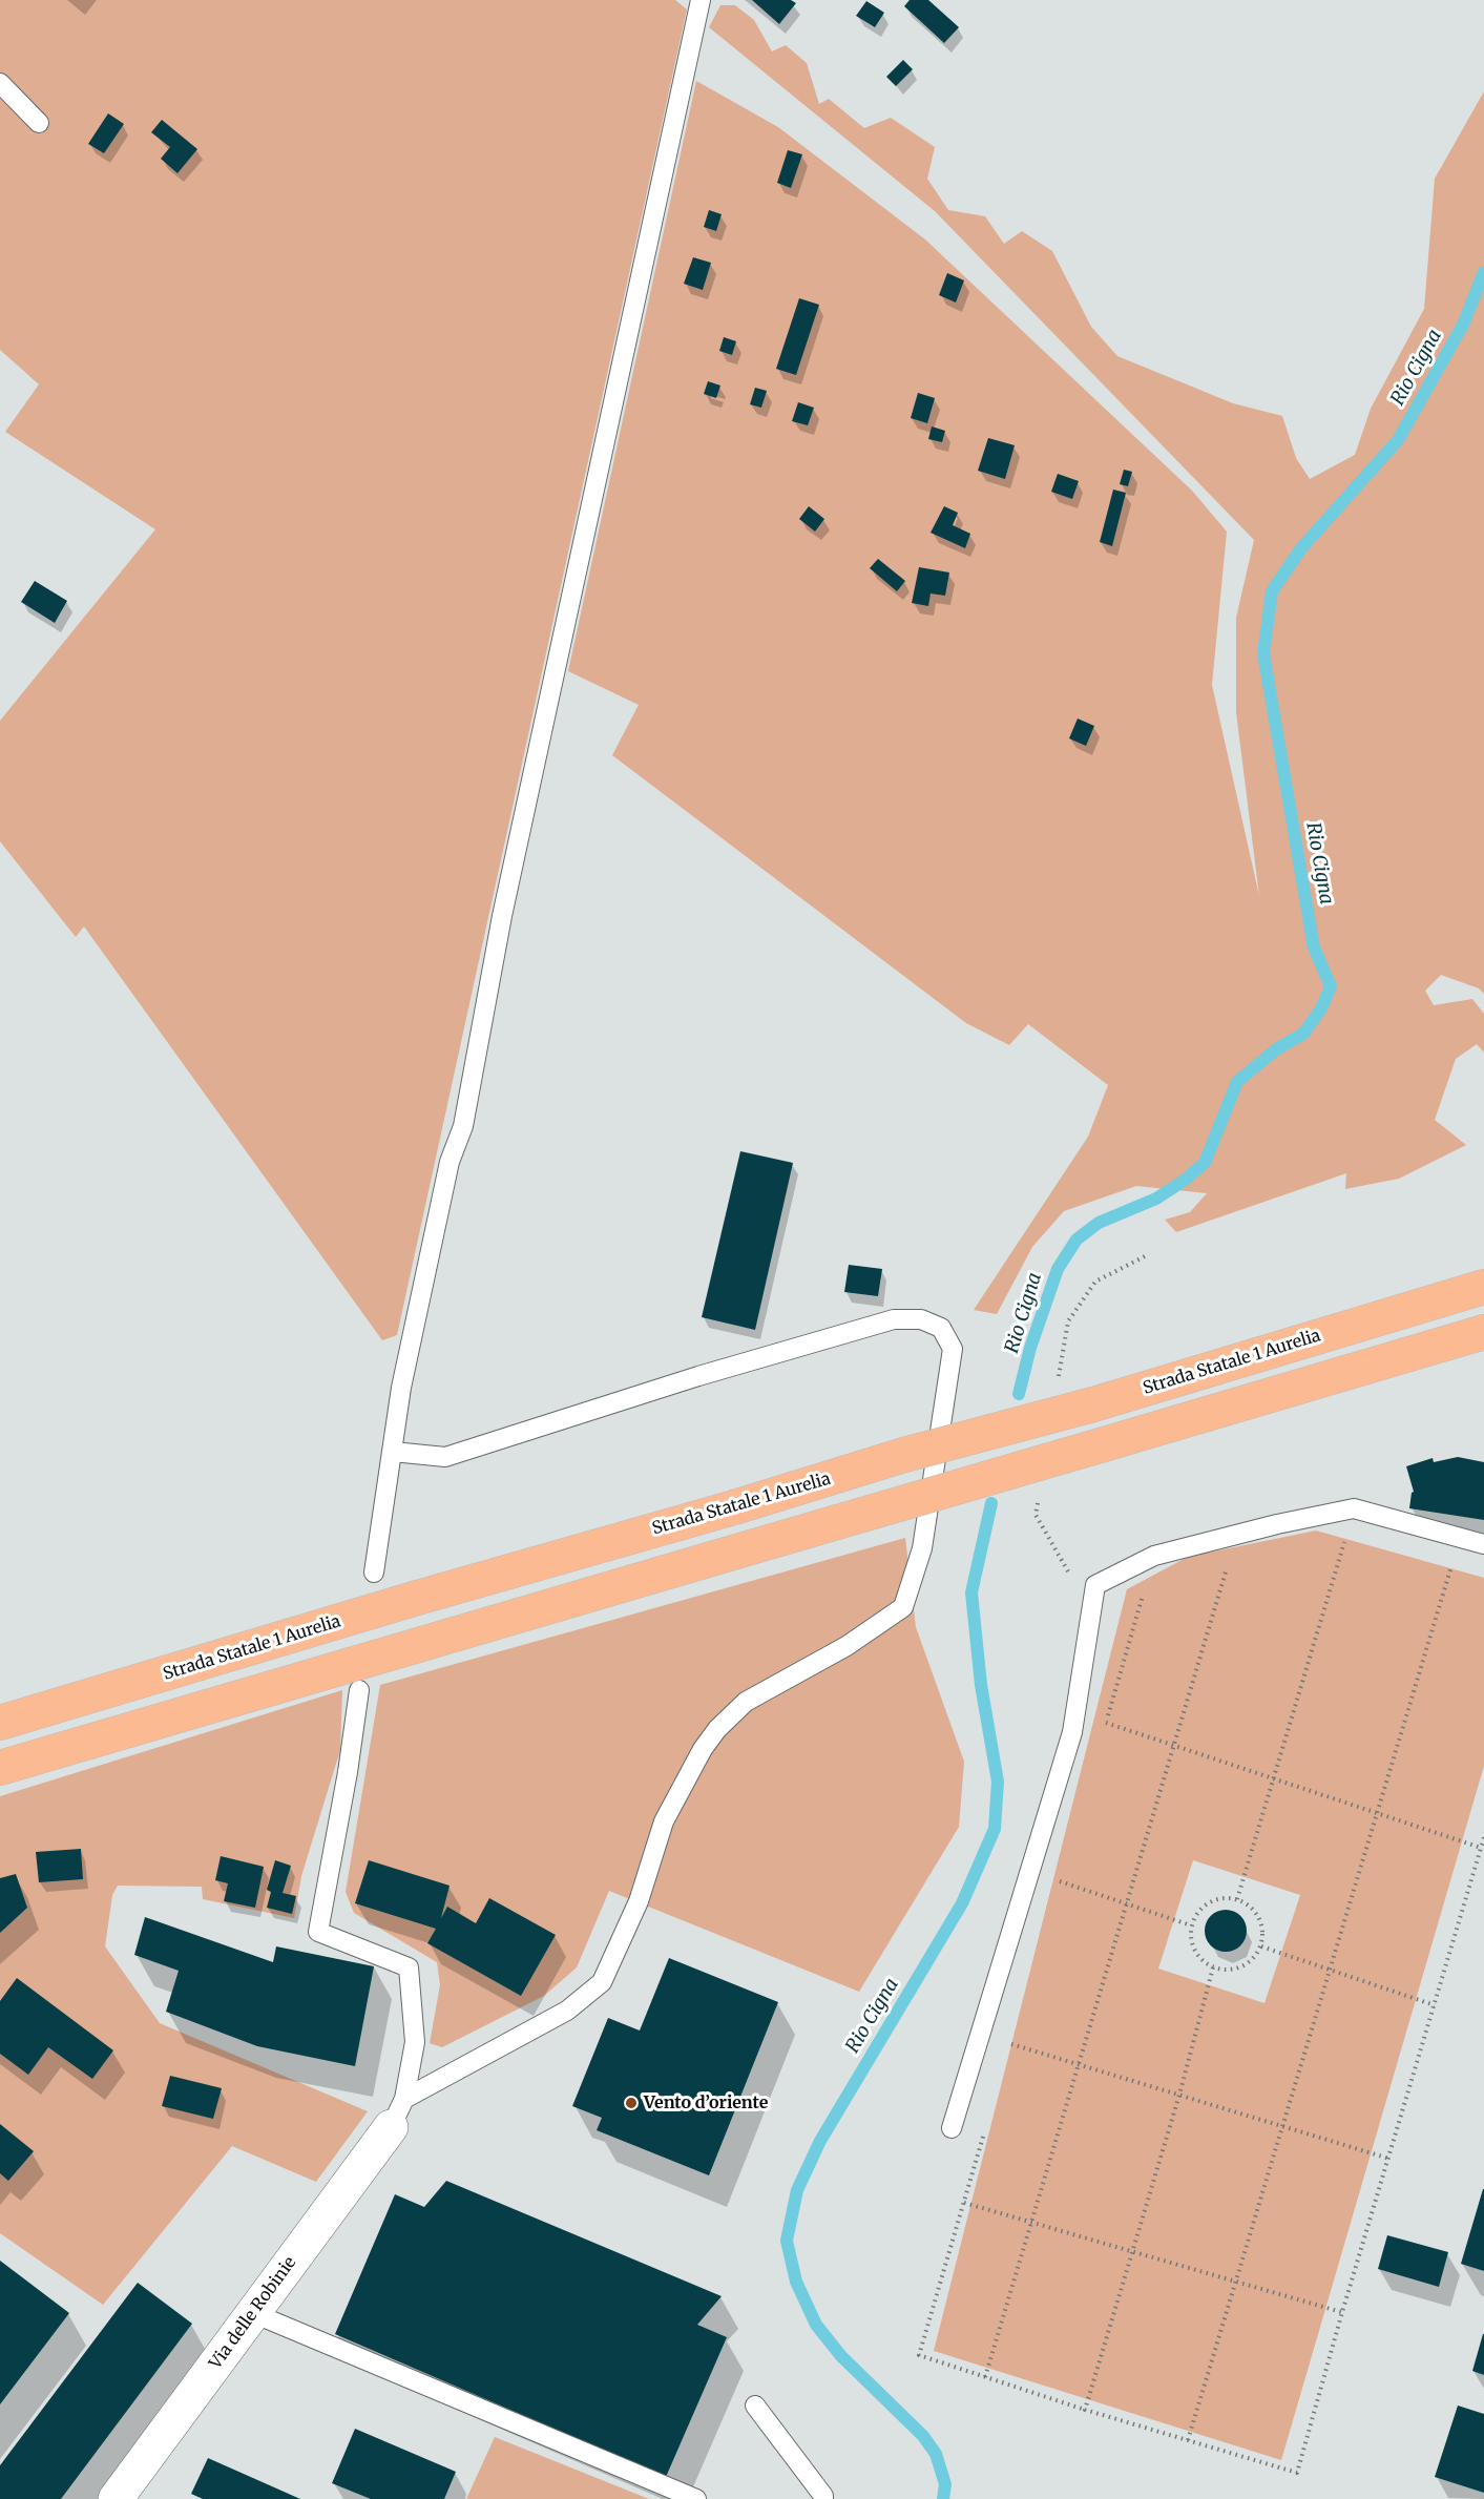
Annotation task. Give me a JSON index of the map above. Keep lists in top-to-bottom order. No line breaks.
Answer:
{"streets":{"highway":["Strada Statale 1 Aurelia"],"street":["Via delle Robinie"]},"water":["Rio Cigna"],"places":["Vento d’oriente"]}
